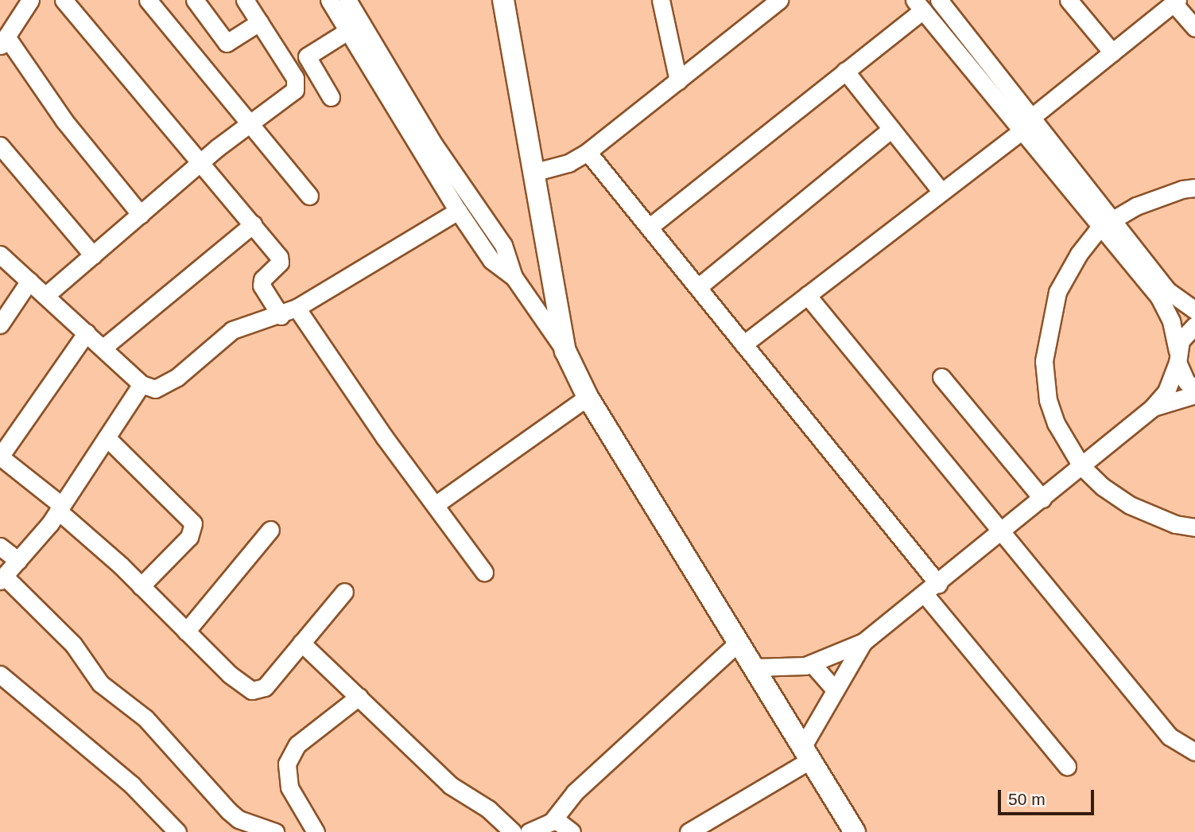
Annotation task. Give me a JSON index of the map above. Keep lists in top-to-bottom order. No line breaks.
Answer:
{"scale_bar":"50 m"}
